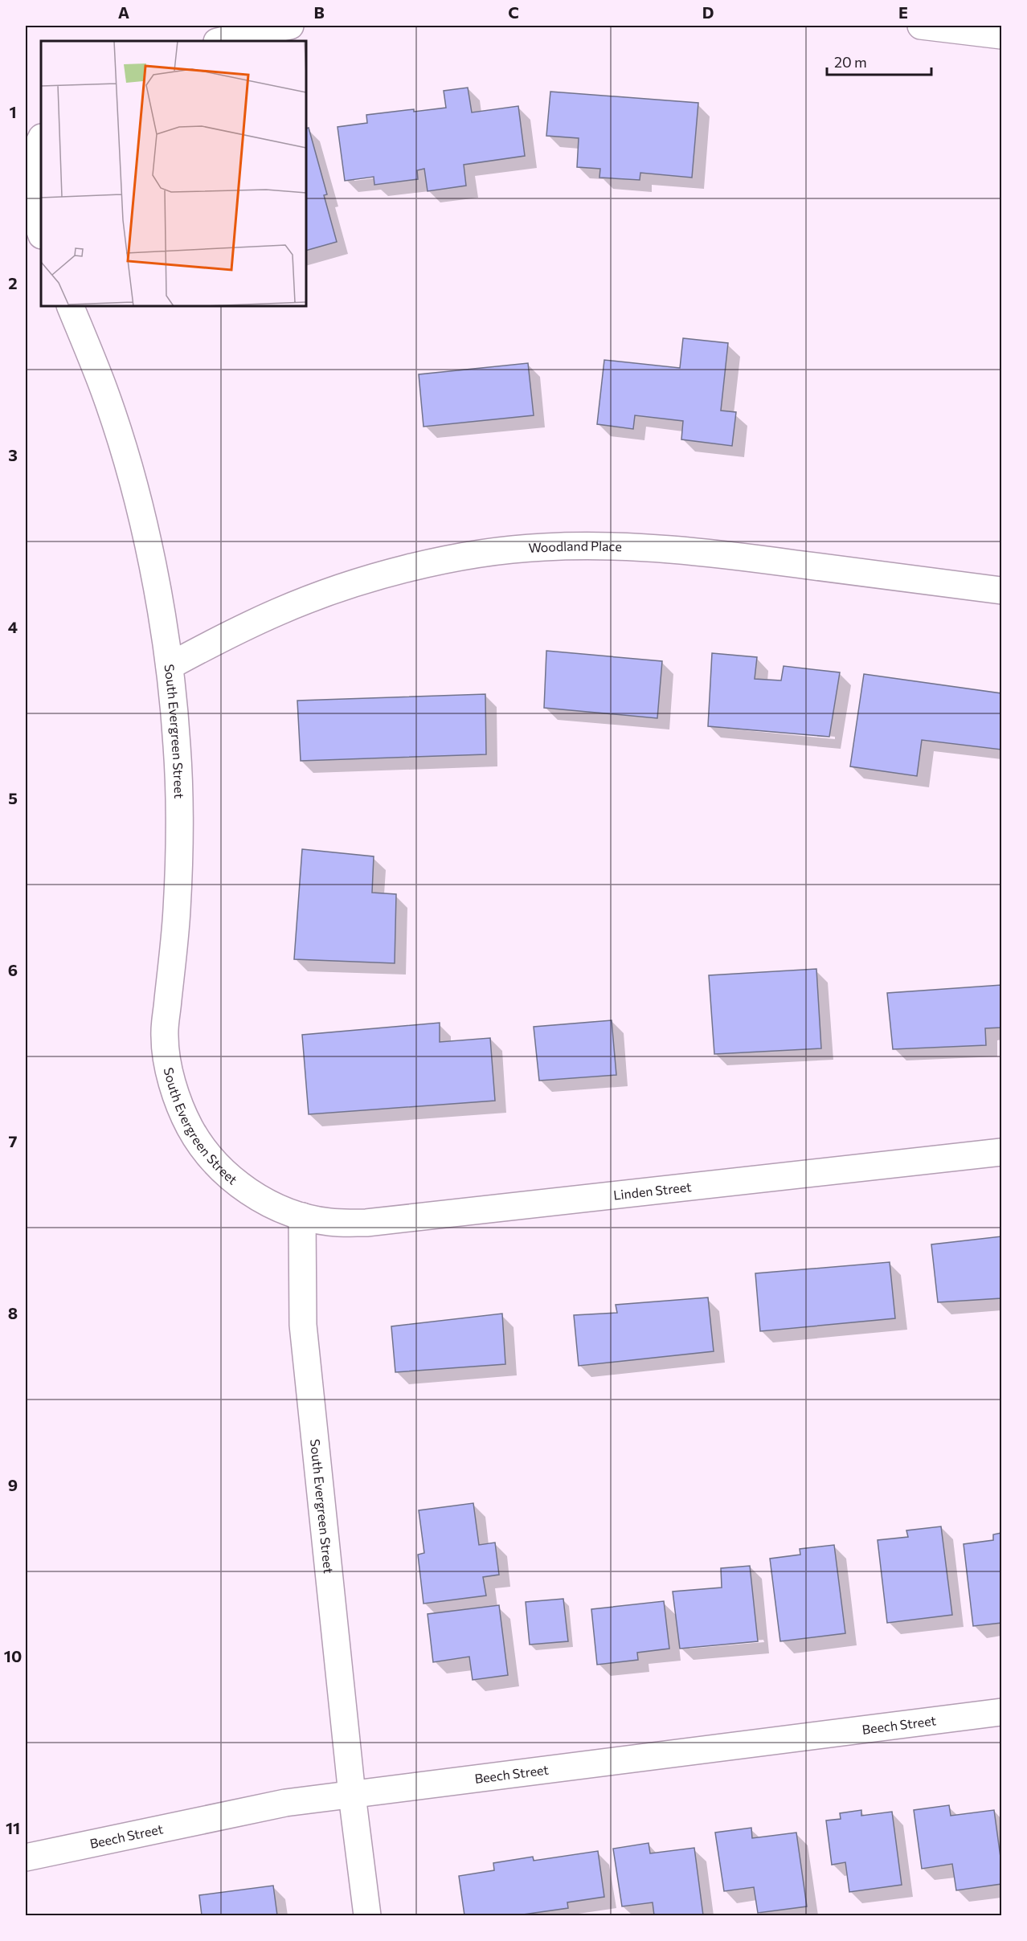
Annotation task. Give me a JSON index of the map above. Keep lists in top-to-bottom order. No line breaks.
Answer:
{"streets":{"street":["Woodland Place","South Evergreen Street","Linden Street","Beech Street"]},"crossings":[["Woodland Place","South Evergreen Street"],["South Evergreen Street","Linden Street"],["South Evergreen Street","Beech Street"]],"scale_bar":"20 m","grid":{"columns":["A","B","C","D","E"],"rows":["1","2","3","4","5","6","7","8","9","10","11"]}}
